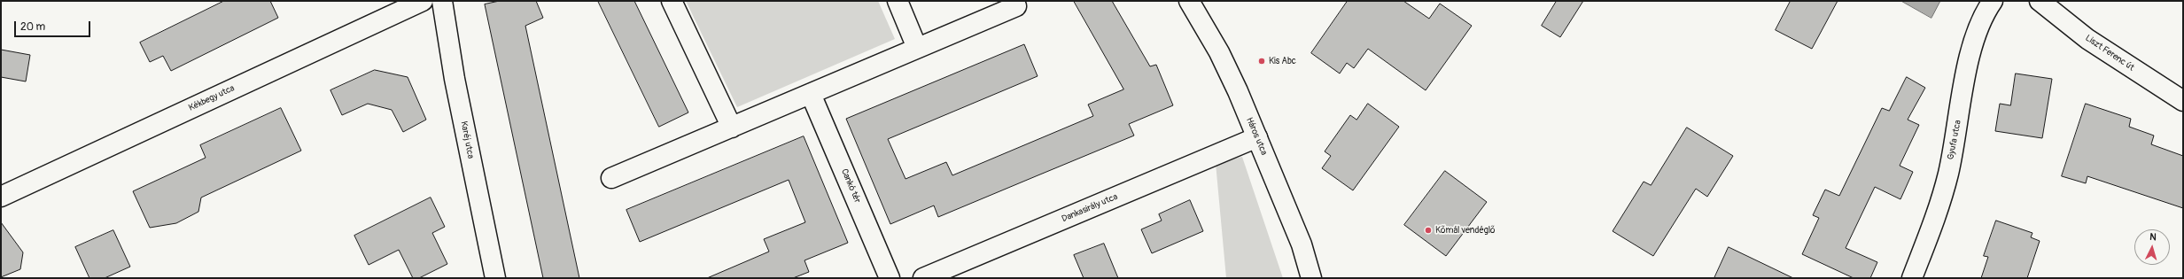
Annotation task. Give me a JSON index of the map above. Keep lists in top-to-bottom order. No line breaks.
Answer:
{"streets":{"street":["Liszt Ferenc út","Kékbegy utca","Háros utca","Karéj utca","Gyufa utca","Cankó tér","Dankasirály utca"]},"crossings":[["Háros utca","Dankasirály utca"]],"places":["Kis Abc","Kőmál vendéglő"],"scale_bar":"20 m","north":"top"}
